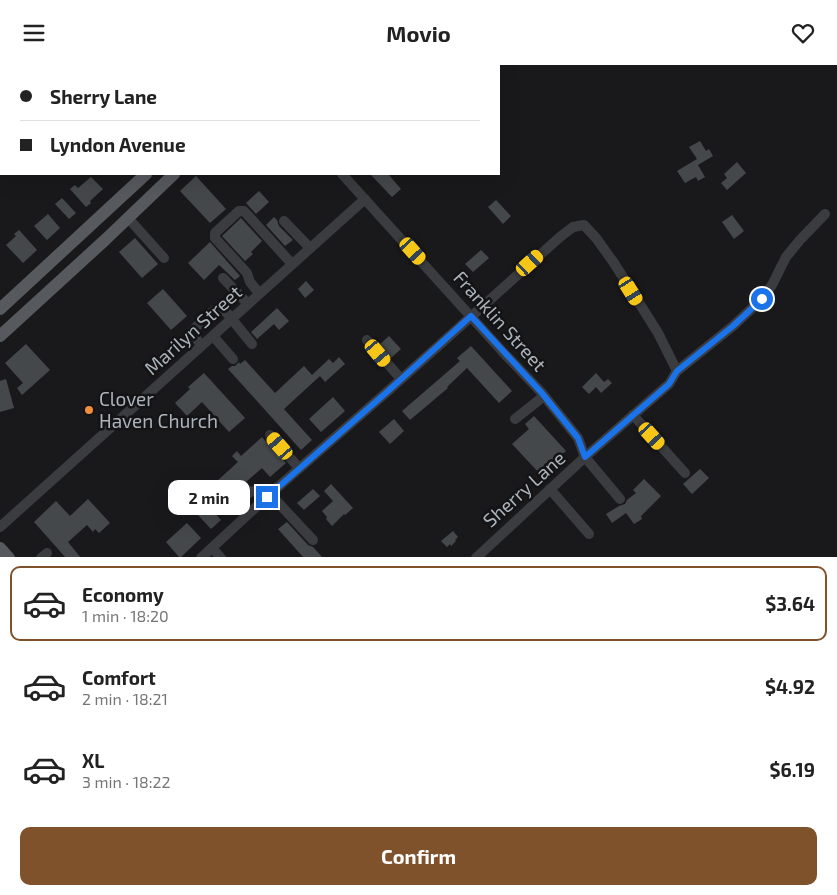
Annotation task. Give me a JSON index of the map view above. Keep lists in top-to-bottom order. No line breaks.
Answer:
{"streets":{"street":["Franklin Street","Marilyn Street","Sherry Lane"]},"crossings":[["Franklin Street","Marilyn Street"],["Franklin Street","Sherry Lane"]],"places":["Clover Haven Church"],"page":{"header":"Movio","banner":["Sherry Lane","Lyndon Avenue"],"bubble":"2 min","list":[{"name":"Economy","note":"1 min · 18:20","value":"$3.64"},{"name":"Comfort","note":"2 min · 18:21","value":"$4.92"},{"name":"XL","note":"3 min · 18:22","value":"$6.19"}],"buttons":"Confirm"}}
